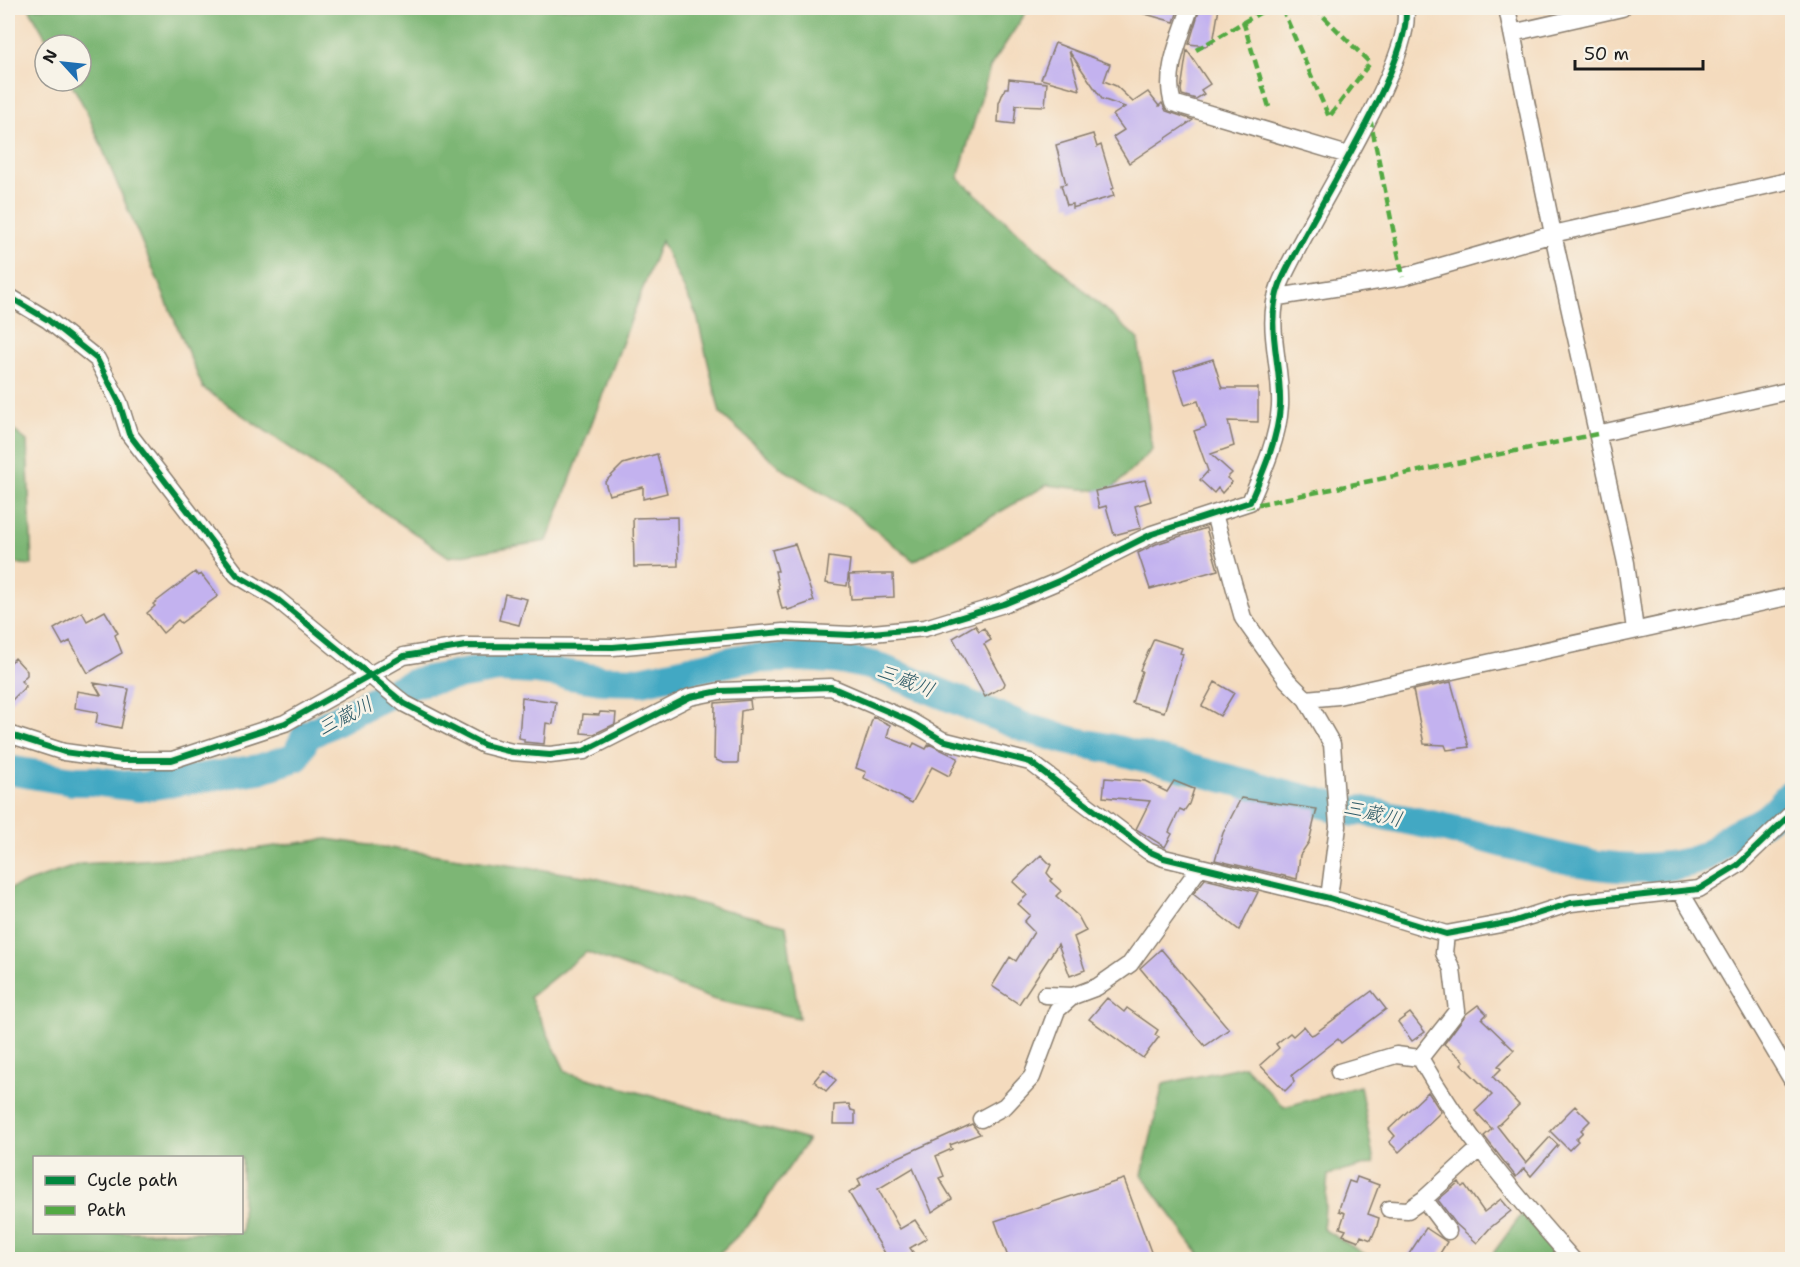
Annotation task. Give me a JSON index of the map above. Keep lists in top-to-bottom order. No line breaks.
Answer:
{"water":["三蔵川"],"legend":["Cycle path","Path"],"scale_bar":"50 m","north":"top left"}
